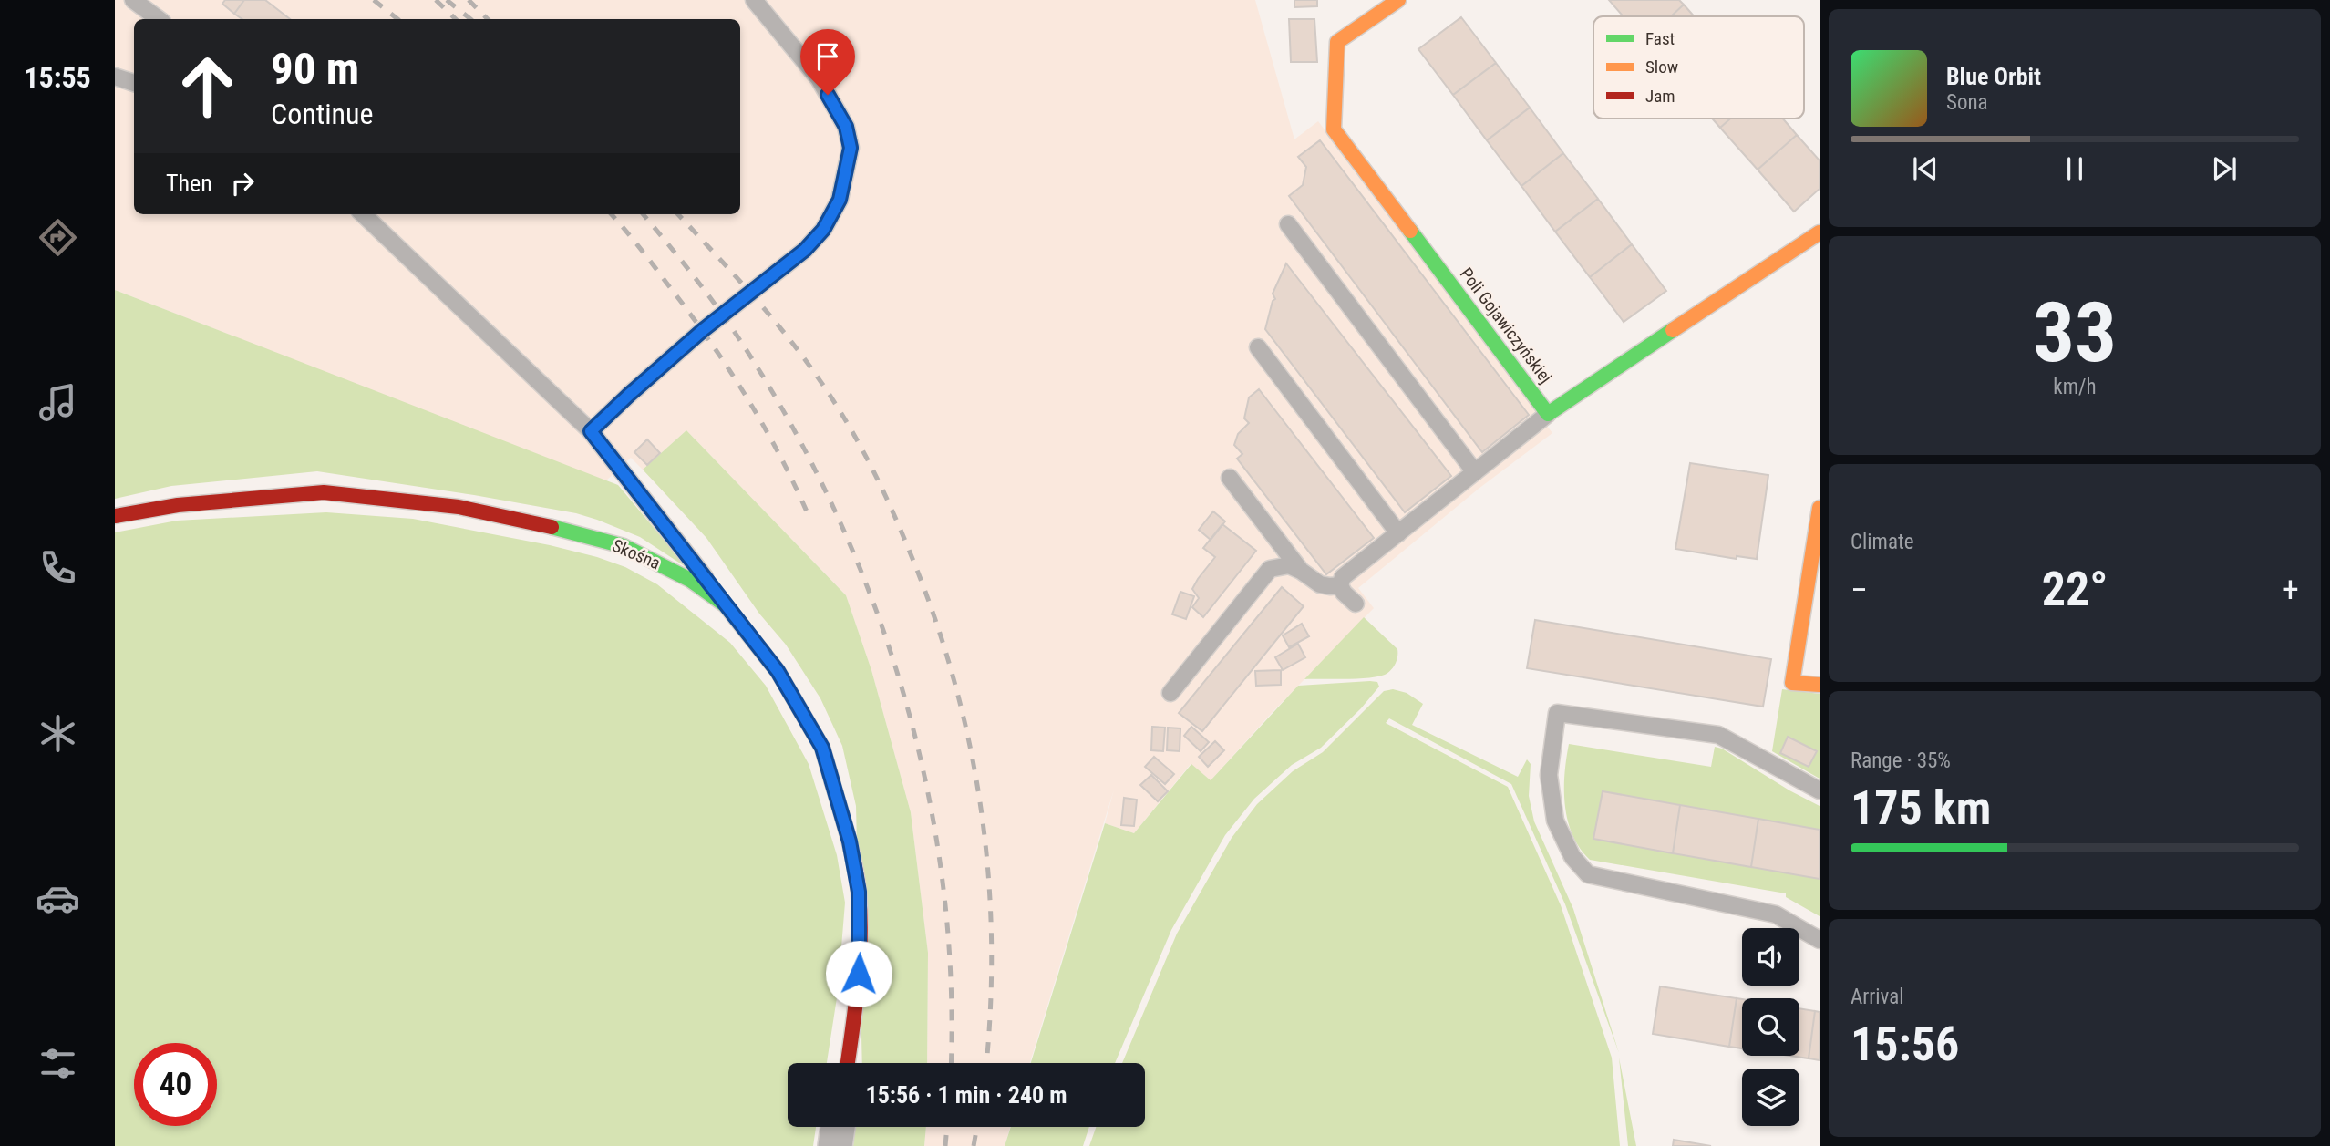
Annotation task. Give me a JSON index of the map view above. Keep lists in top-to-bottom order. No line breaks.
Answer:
{"streets":{"street":["Poli Gojawiczyńskiej","Skośna"]},"legend":["Fast","Slow","Jam"],"page":{"tabs":"15:55","turn":["90 m","Continue"],"song":["Blue Orbit","Sona"],"then":"Then","tile":[["33","km/h"],"Climate",["Range · 35%","175 km"],["Arrival","15:56"]],"heat":["−","22°","+"],"limit":"40","trip":"15:56 · 1 min · 240 m"}}
